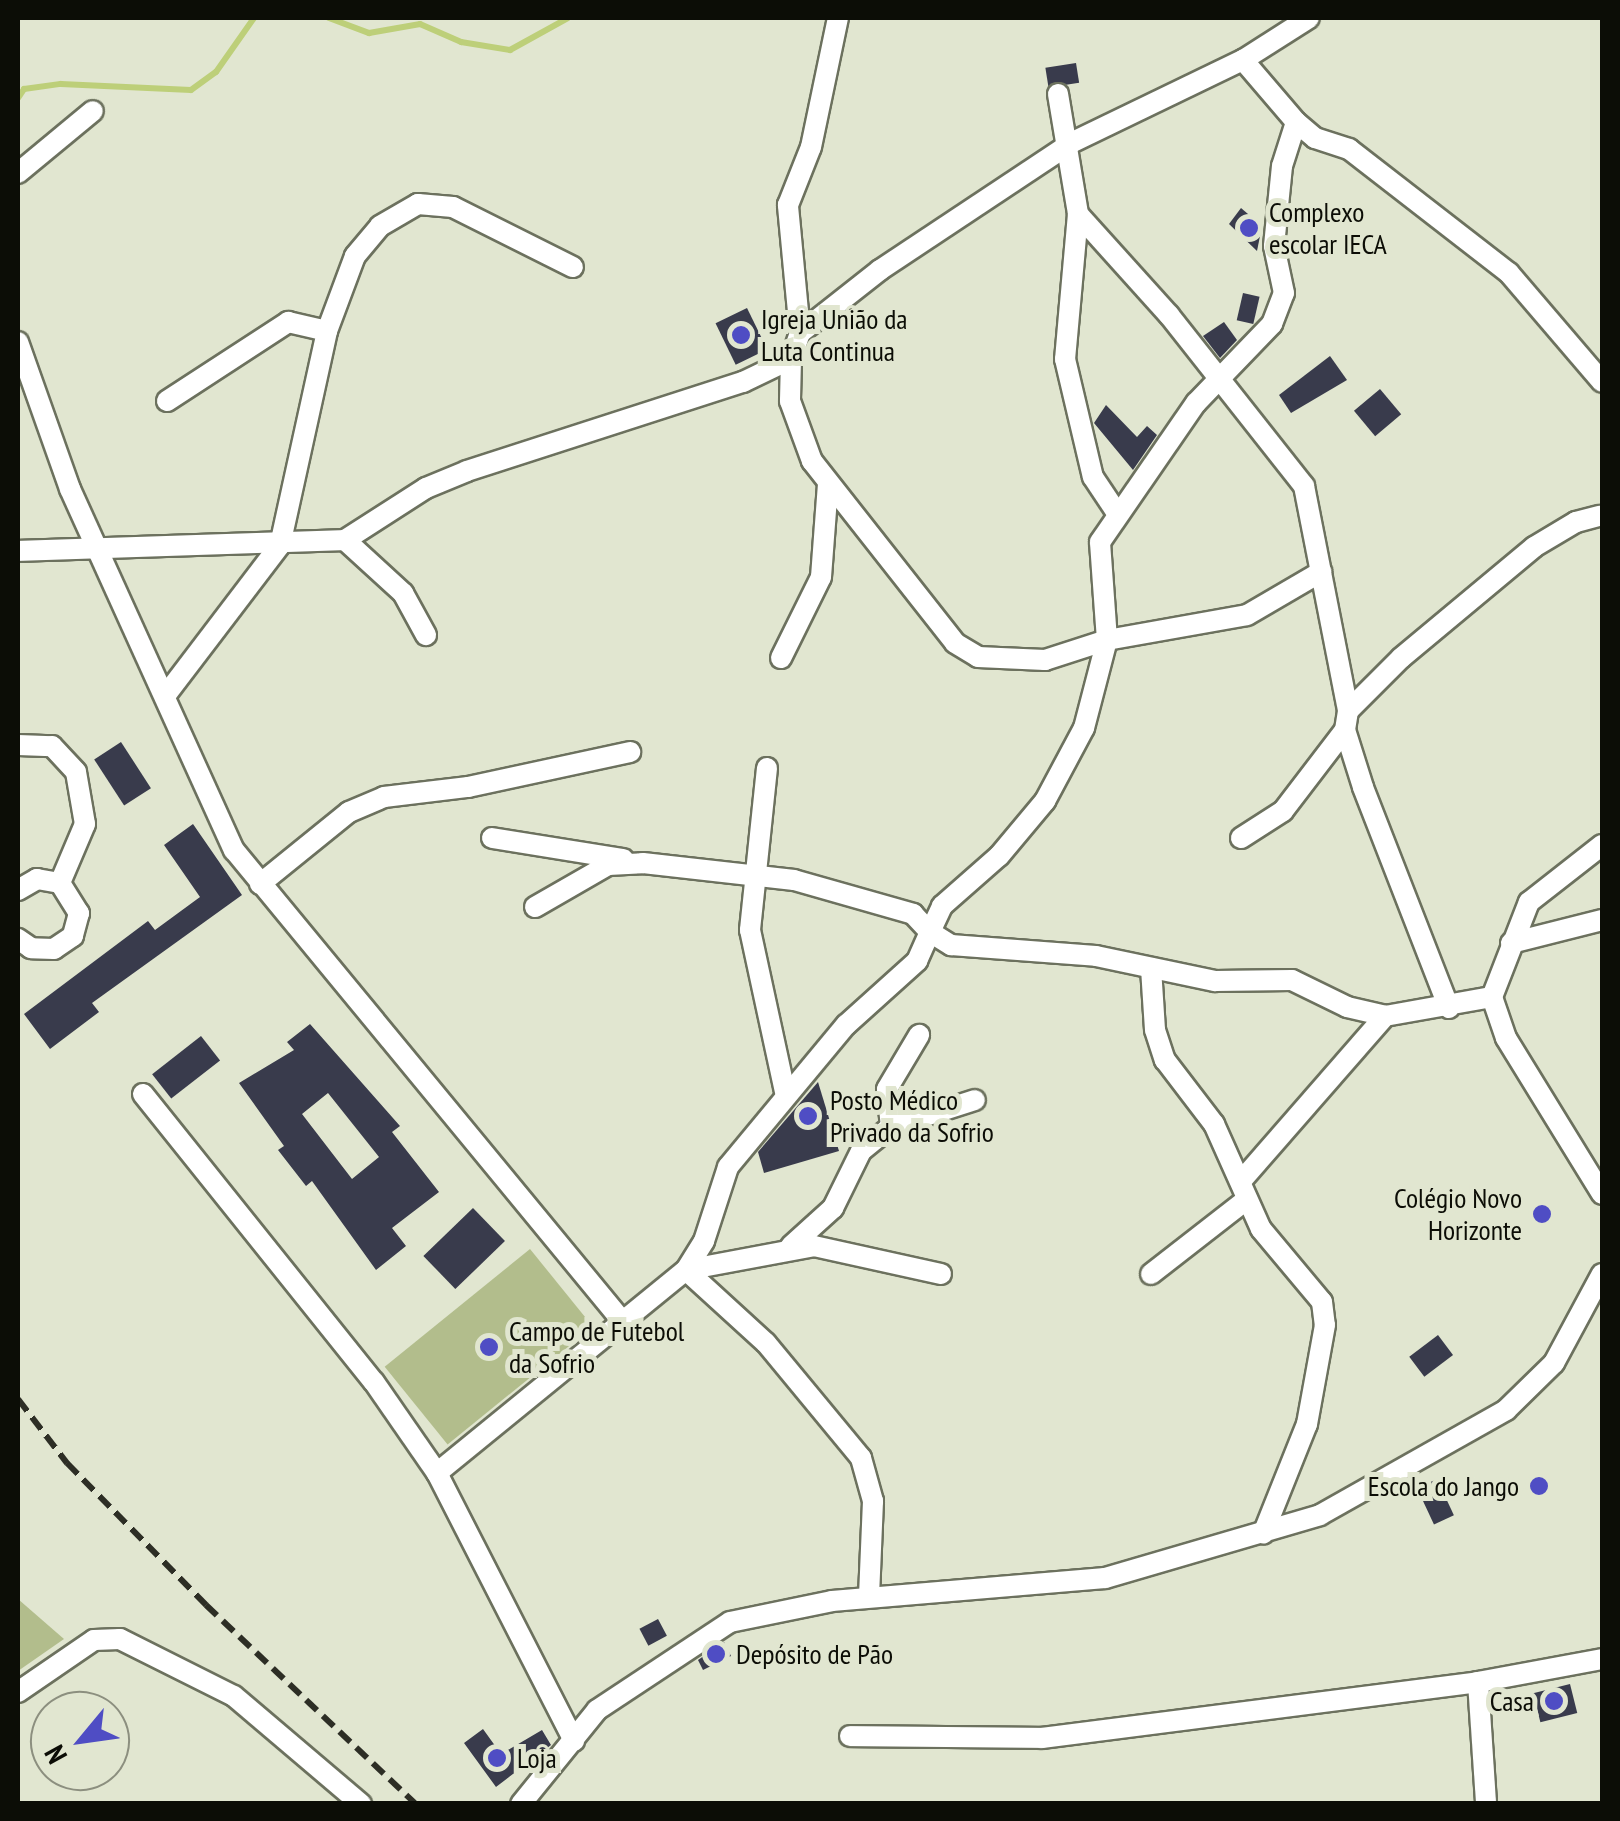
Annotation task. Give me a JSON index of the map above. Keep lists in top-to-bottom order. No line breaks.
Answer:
{"places":["Complexo escolar IECA","Igreja União da Luta Continua","Posto Médico Privado da Sofrio","Colégio Novo Horizonte","Campo de Futebol da Sofrio","Escola do Jango","Depósito de Pão","Casa","Loja"],"north":"bottom left"}
